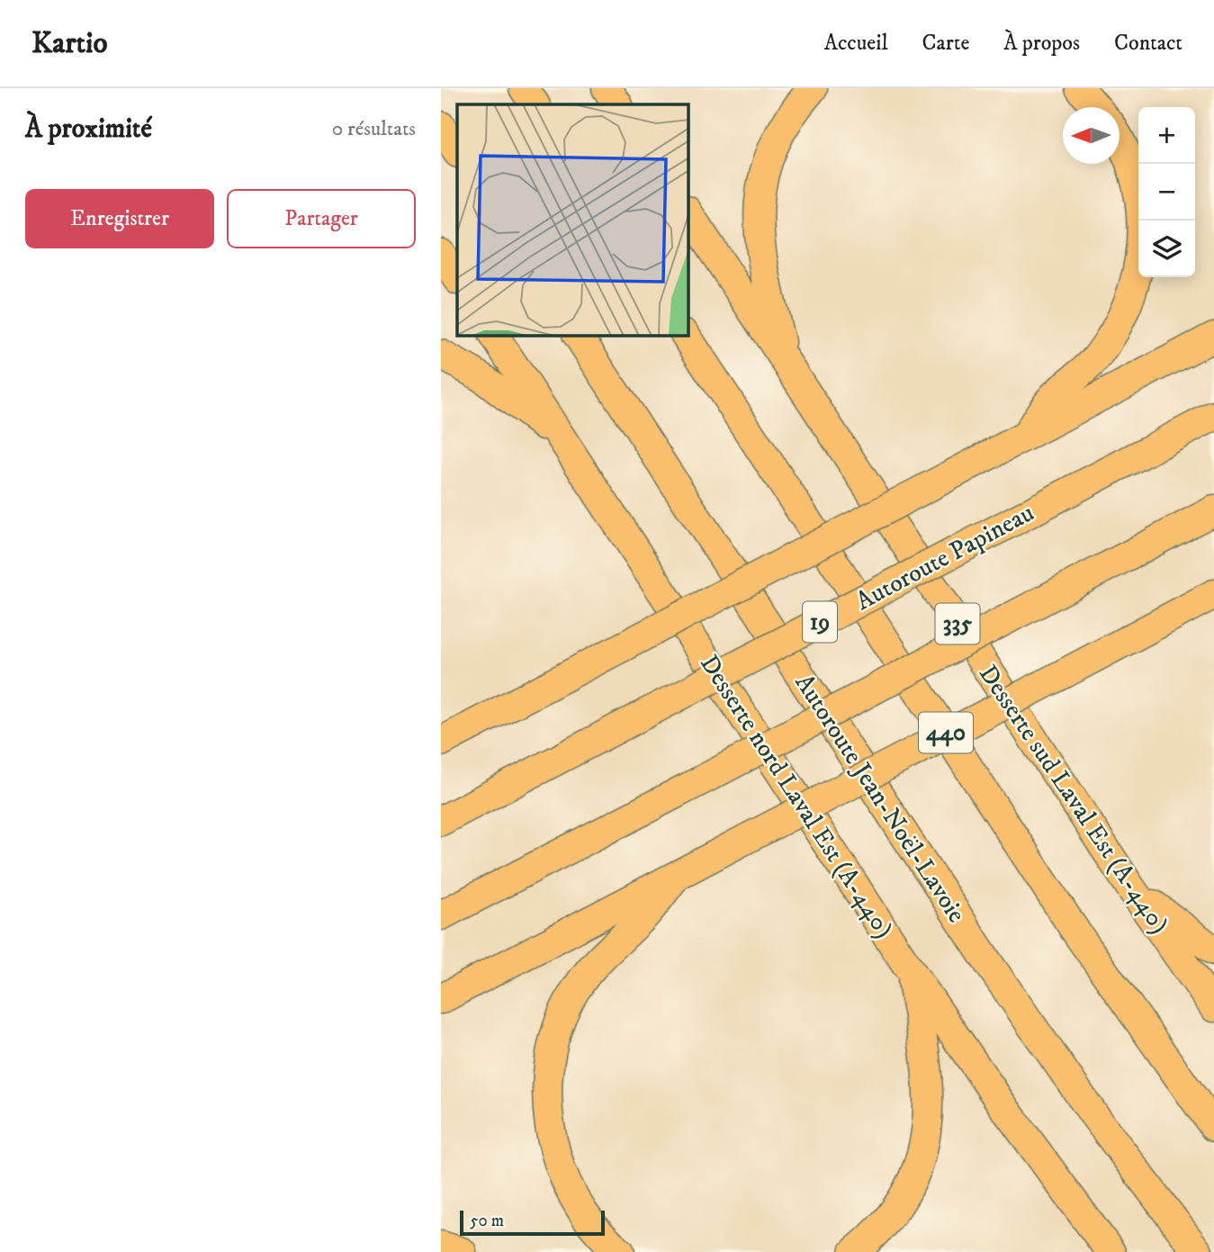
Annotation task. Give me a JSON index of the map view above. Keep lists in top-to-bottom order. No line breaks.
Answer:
{"streets":{"highway":["Autoroute Papineau","19","335","440","Desserte nord Laval Est (A-440)","Autoroute Jean-Noël-Lavoie","Desserte sud Laval Est (A-440)"]},"crossings":[["335","Desserte sud Laval Est (A-440)"]],"scale_bar":"50 m","north":"left","page":{"header":"Kartio","nav":["Accueil","Carte","À propos","Contact"],"heading":["À proximité","0 résultats"],"map_buttons":["+","−"],"buttons":["Enregistrer","Partager"],"scale":"50 m"}}
